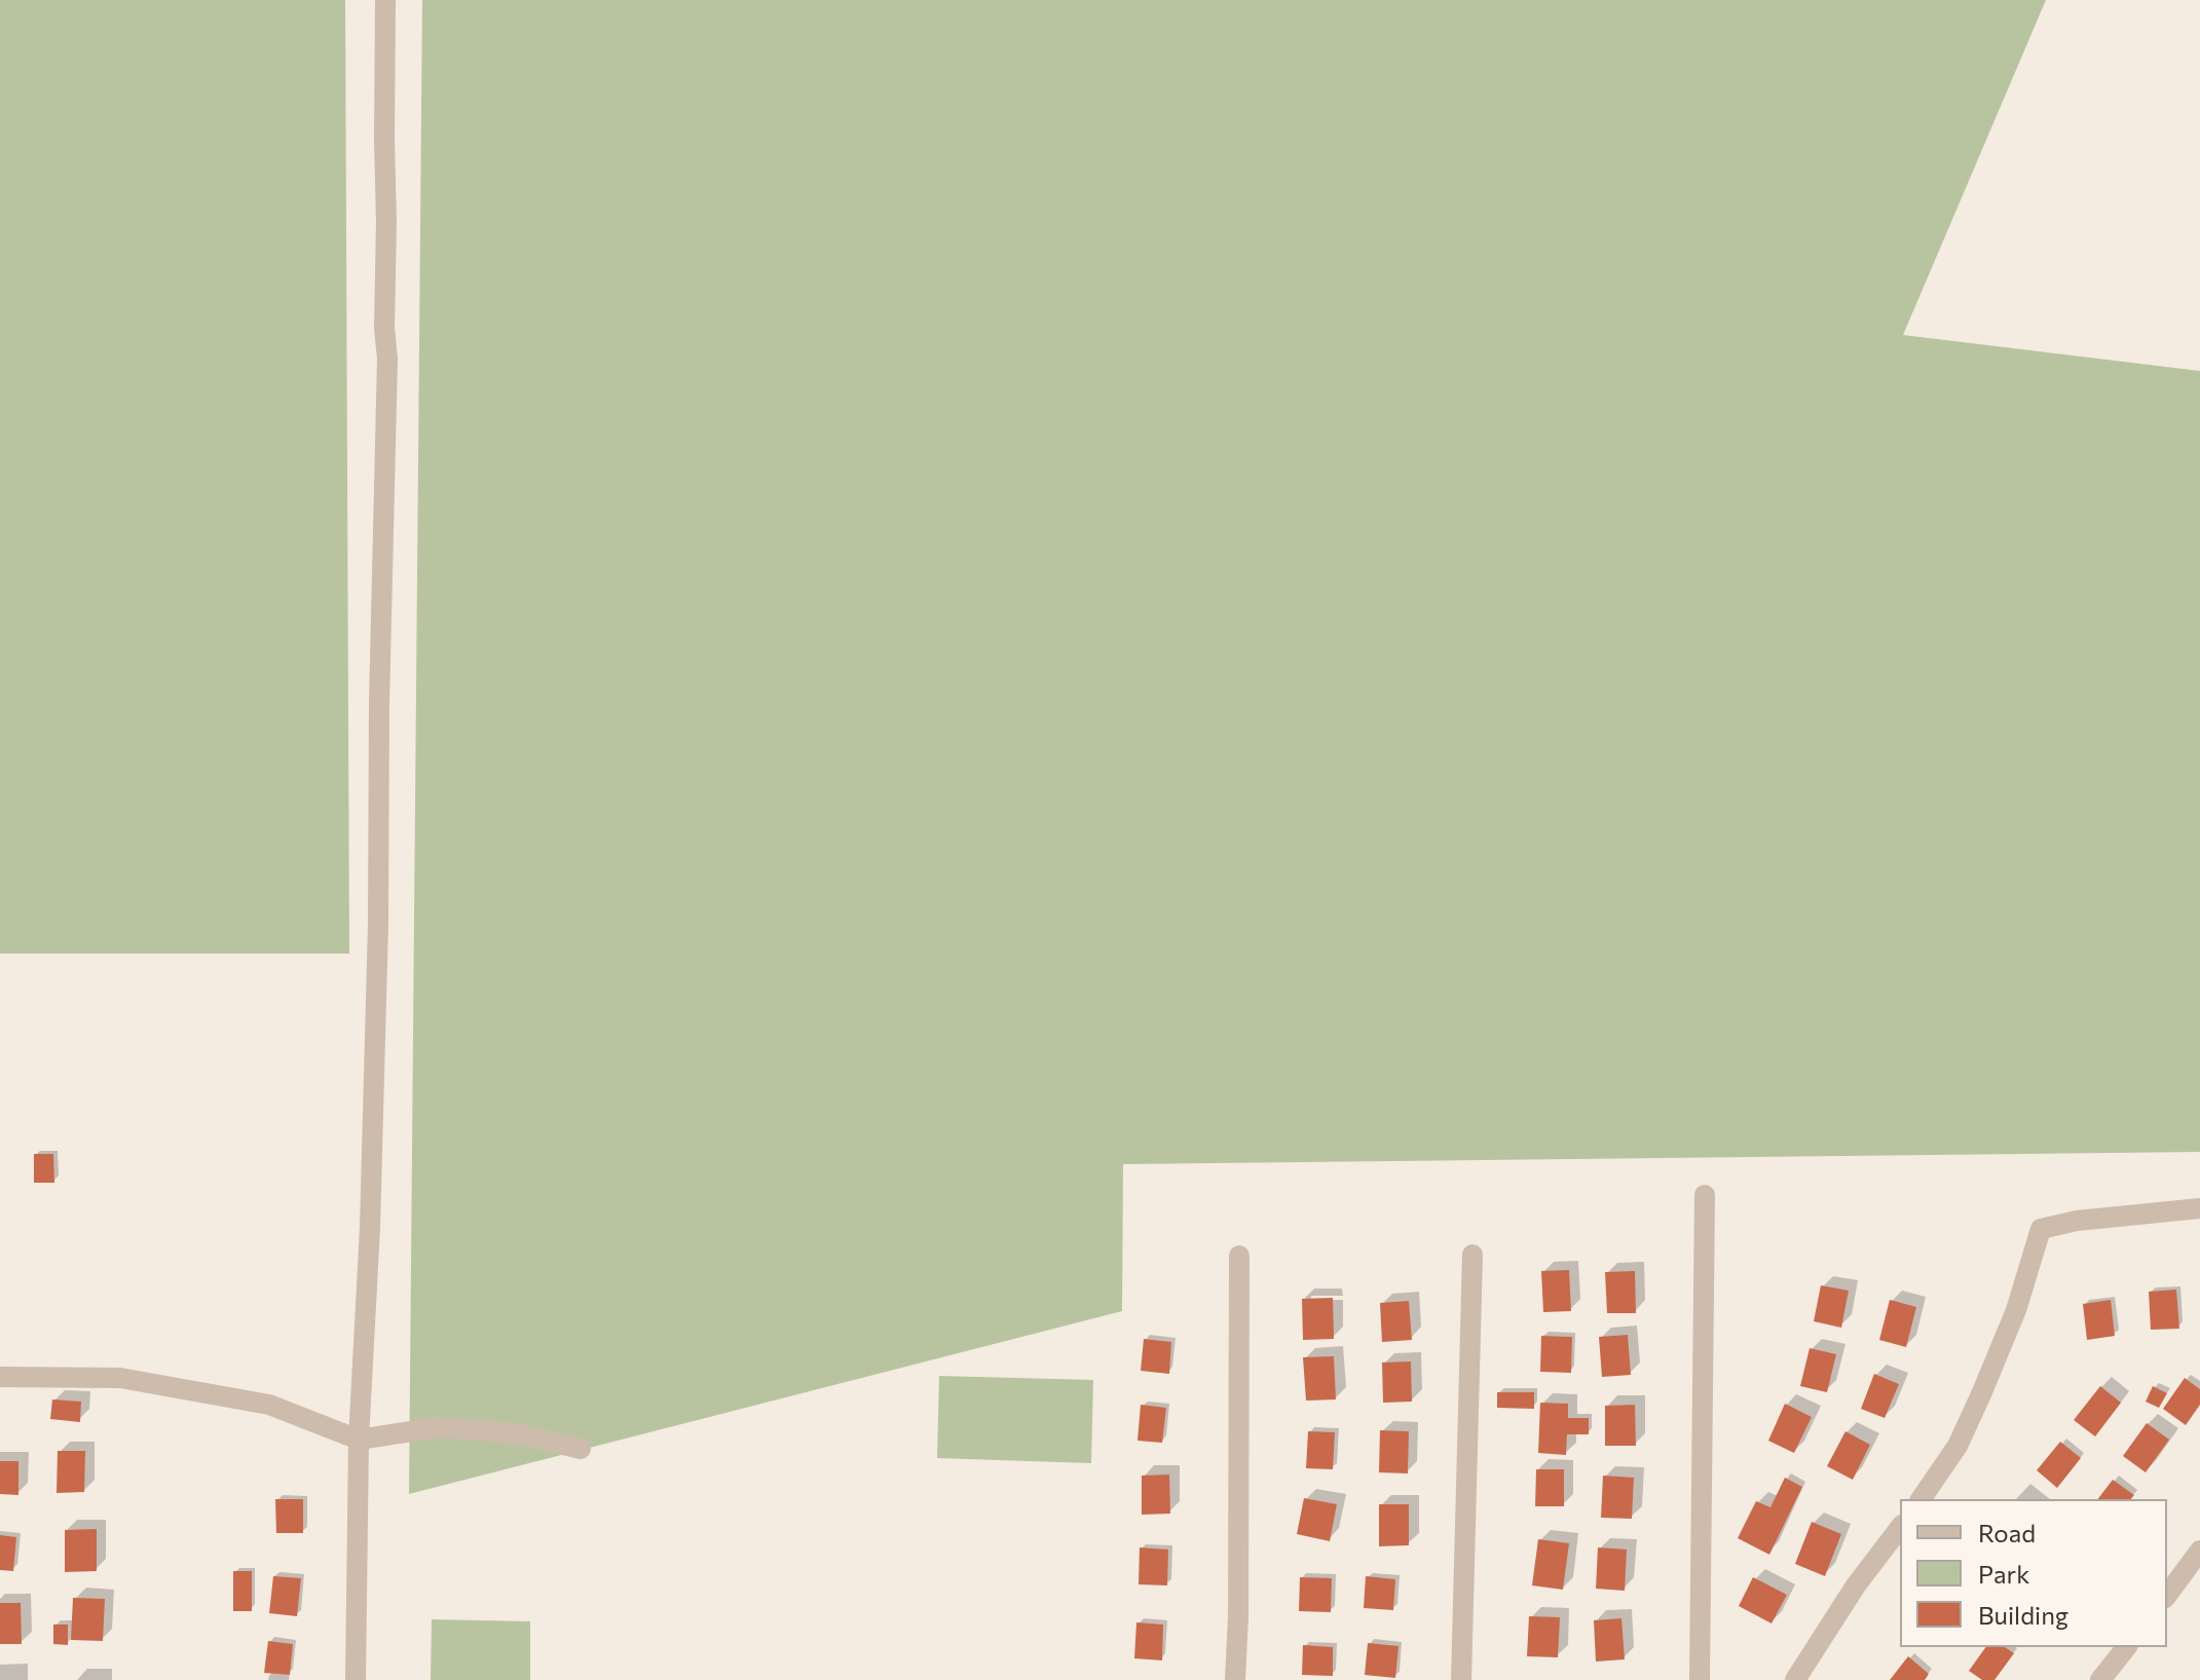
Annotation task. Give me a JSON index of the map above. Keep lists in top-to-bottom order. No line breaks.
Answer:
{"legend":["Road","Park","Building"]}
